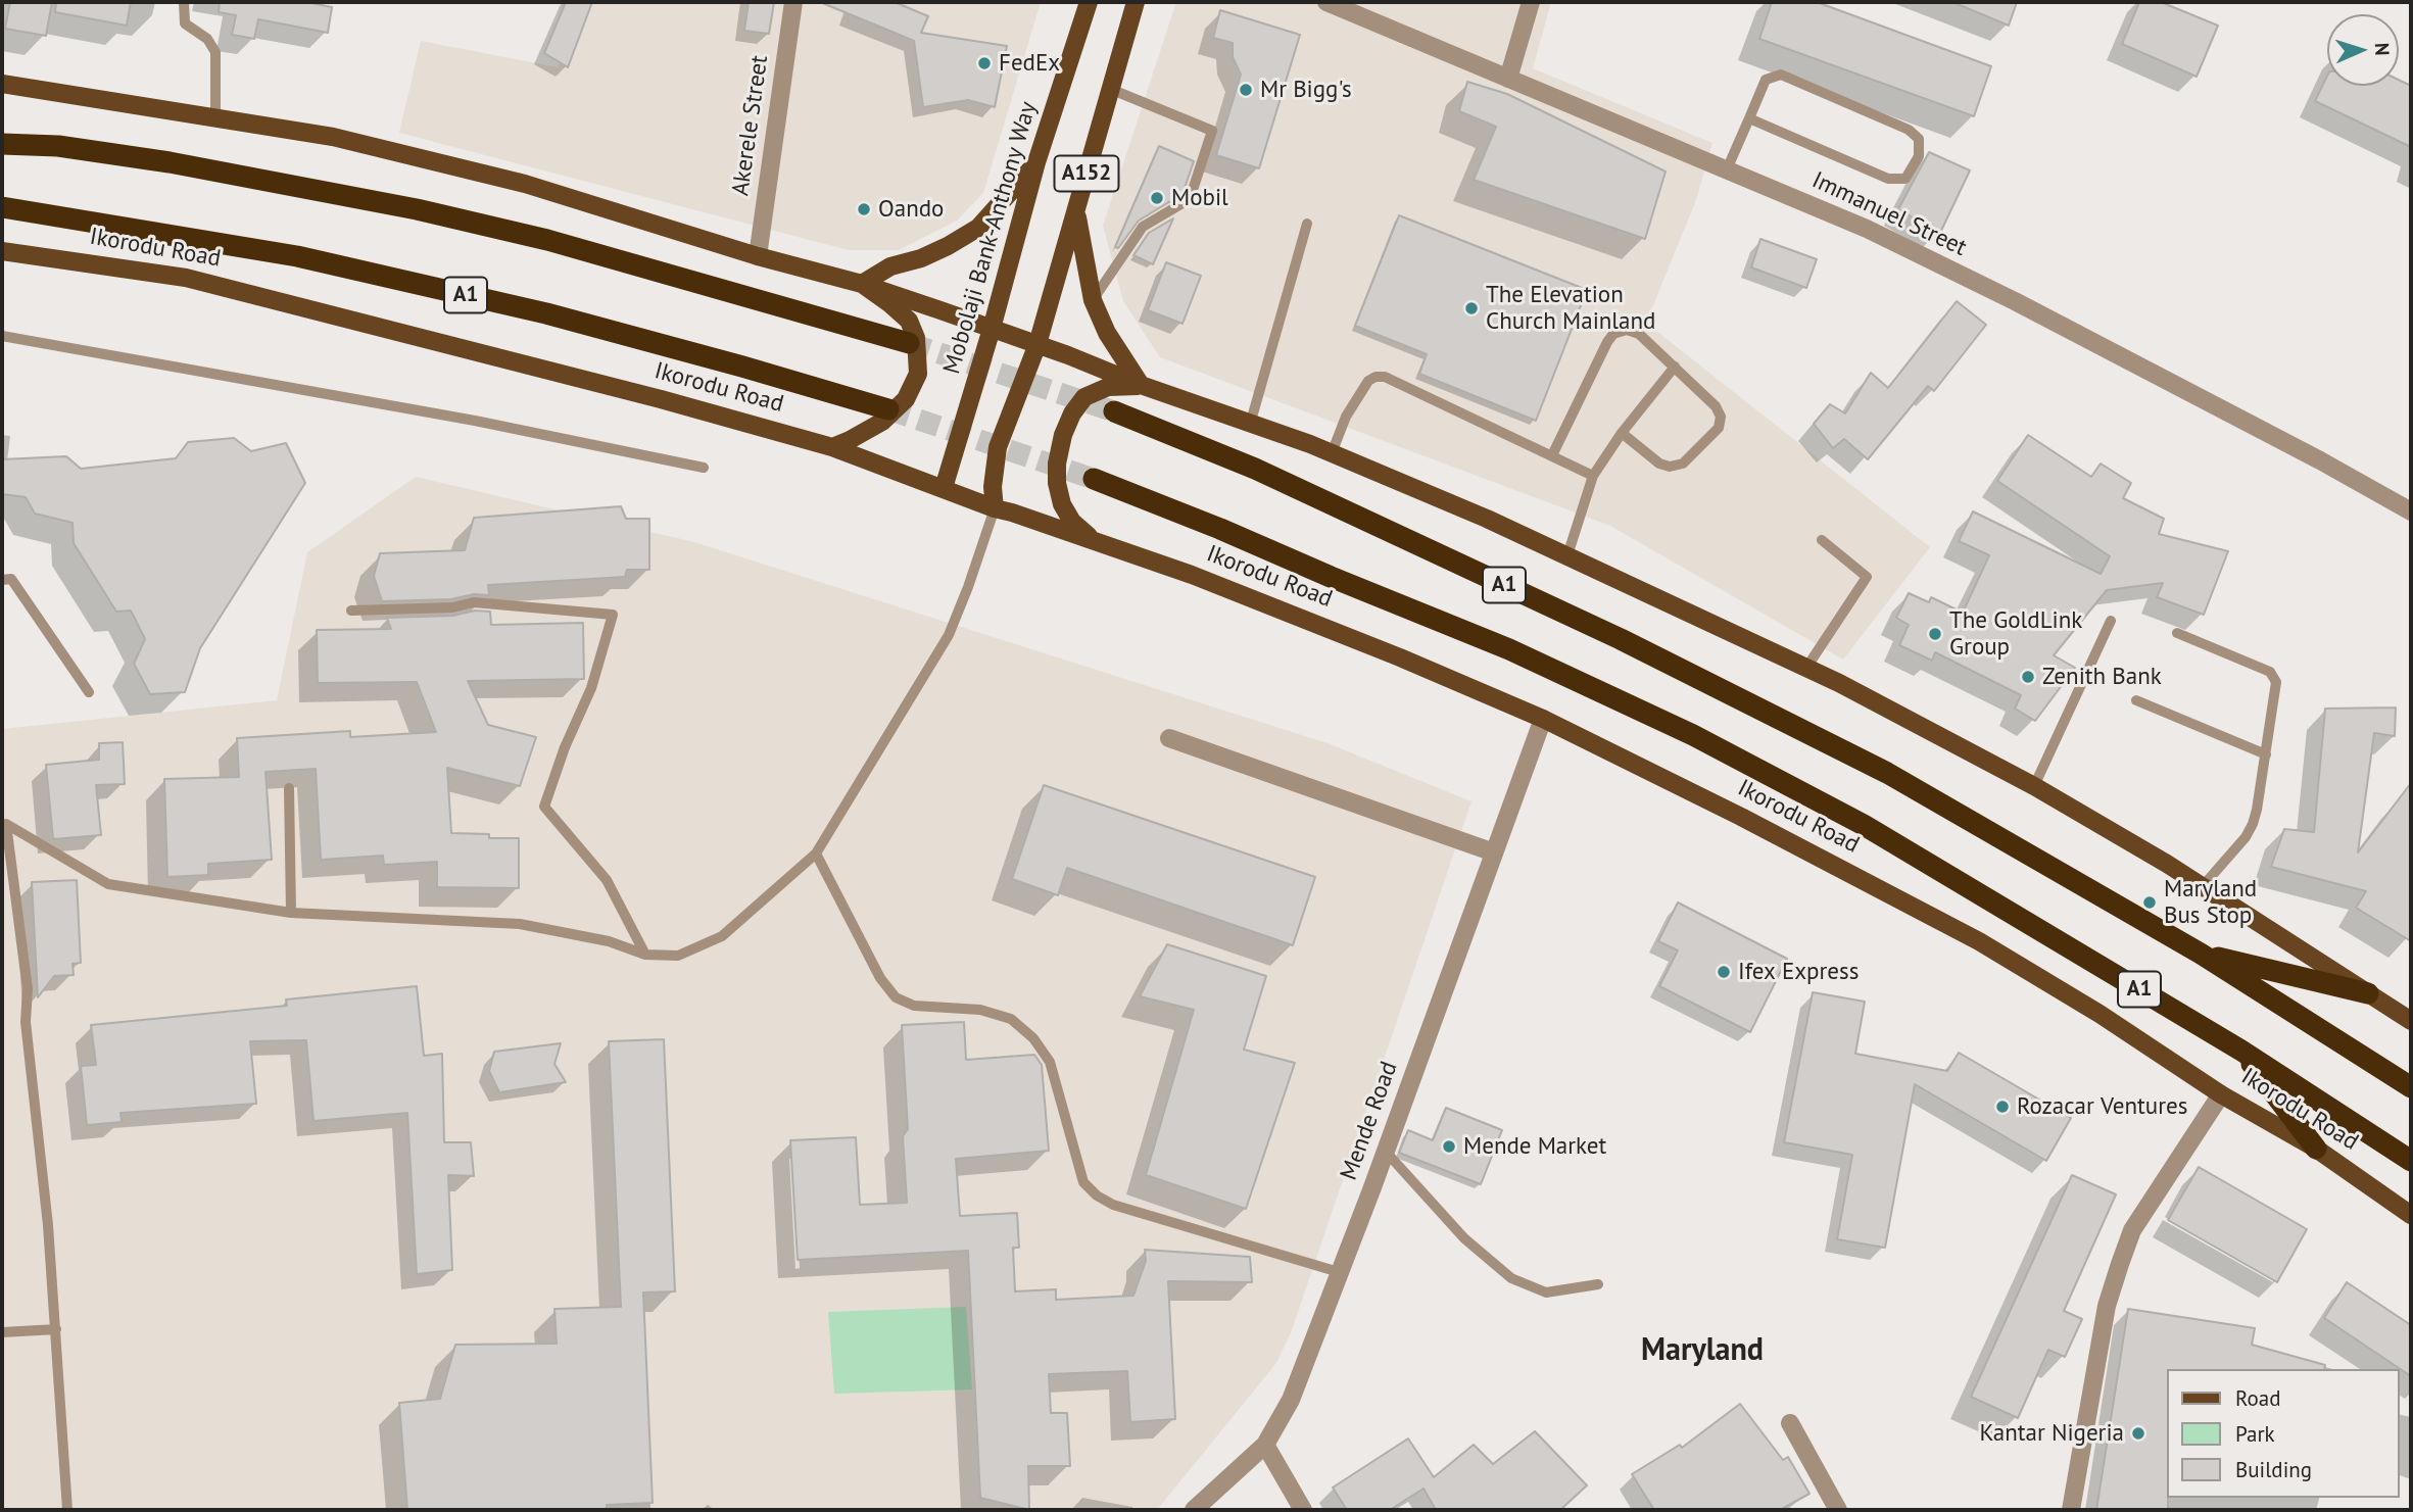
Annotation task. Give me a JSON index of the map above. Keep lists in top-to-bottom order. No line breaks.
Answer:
{"streets":{"highway":["Ikorodu Road","A1"],"main road":["A152","Mobolaji Bank-Anthony Way"],"street":["Akerele Street","Immanuel Street","Mende Road"]},"crossings":[["A152","Mobolaji Bank-Anthony Way"],["A152","Ikorodu Road"],["Mobolaji Bank-Anthony Way","Ikorodu Road"],["Ikorodu Road","Mende Road"]],"districts":["Maryland"],"places":["FedEx","Mr Bigg's","Mobil","Oando","The Elevation Church Mainland","The GoldLink Group","Zenith Bank","Maryland Bus Stop","Ifex Express","Rozacar Ventures","Mende Market","Kantar Nigeria"],"legend":["Road","Park","Building"],"north":"right"}
